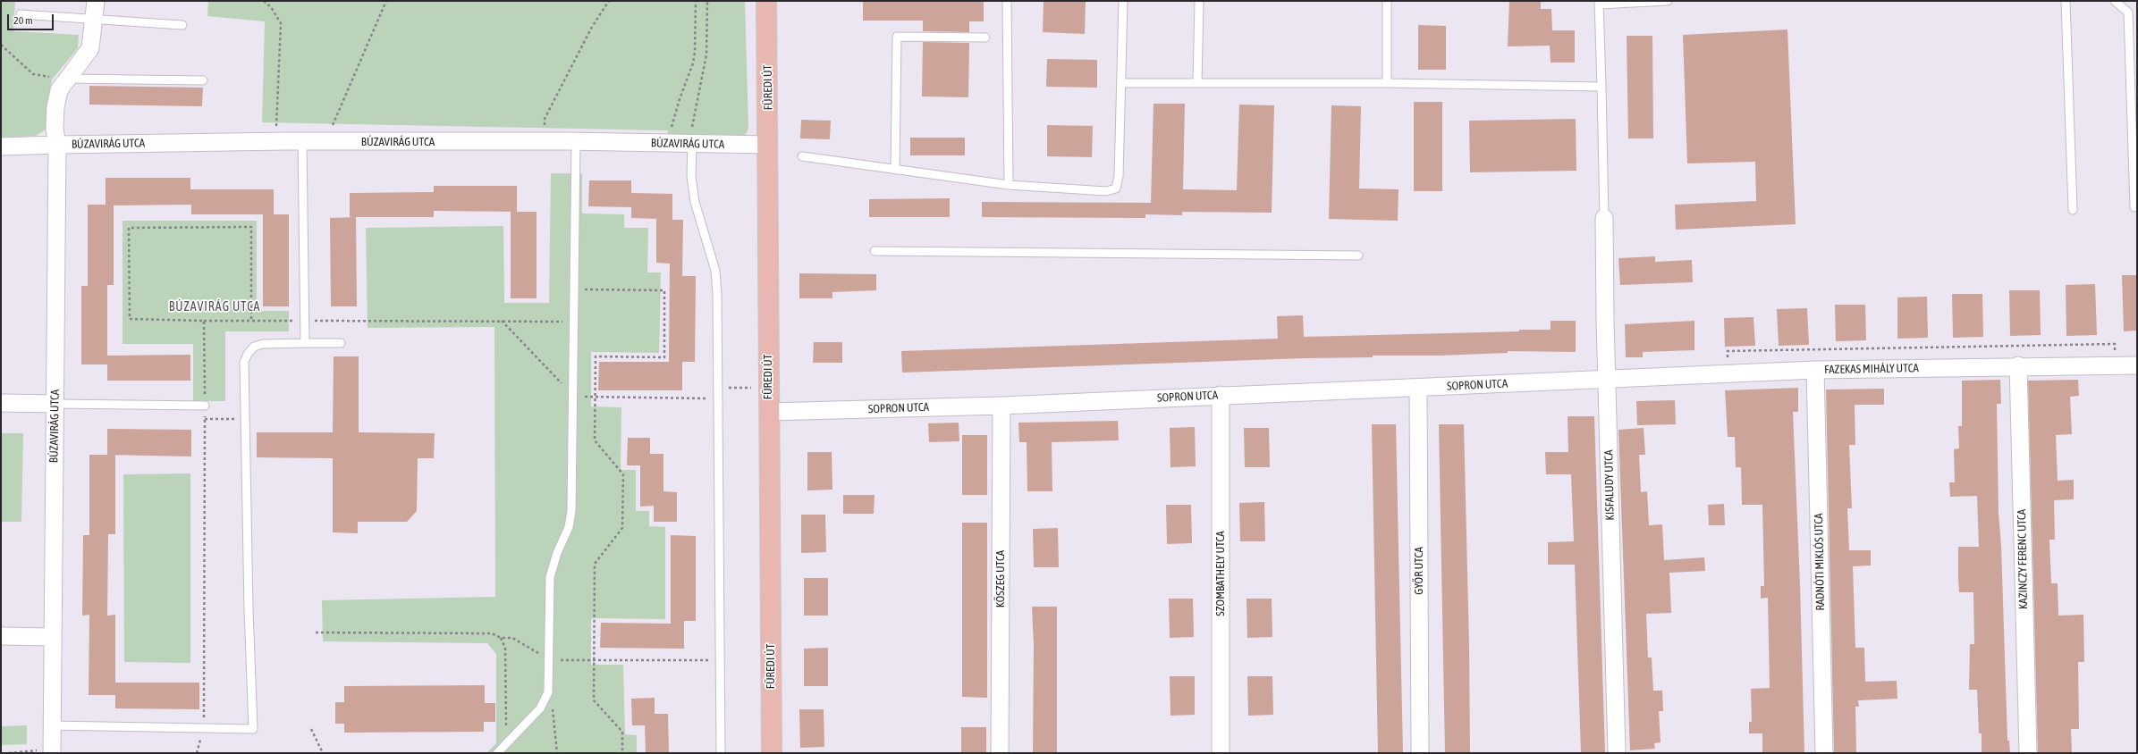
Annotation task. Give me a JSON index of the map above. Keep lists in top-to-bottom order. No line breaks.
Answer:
{"streets":{"main road":["FÜREDI ÚT"],"street":["BÚZAVIRÁG UTCA","FAZEKAS MIHÁLY UTCA","SOPRON UTCA","KISFALUDY UTCA","KAZINCZY FERENC UTCA","RADNÓTI MIKLÓS UTCA","GYŐR UTCA","SZOMBATHELY UTCA","KŐSZEG UTCA"]},"crossings":[["FÜREDI ÚT","BÚZAVIRÁG UTCA"],["FÜREDI ÚT","SOPRON UTCA"],["FAZEKAS MIHÁLY UTCA","SOPRON UTCA"],["FAZEKAS MIHÁLY UTCA","KISFALUDY UTCA"],["FAZEKAS MIHÁLY UTCA","KAZINCZY FERENC UTCA"],["FAZEKAS MIHÁLY UTCA","RADNÓTI MIKLÓS UTCA"],["SOPRON UTCA","KISFALUDY UTCA"],["SOPRON UTCA","GYŐR UTCA"],["SOPRON UTCA","SZOMBATHELY UTCA"],["SOPRON UTCA","KŐSZEG UTCA"]],"districts":["BÚZAVIRÁG UTCA"],"scale_bar":"20 m"}
